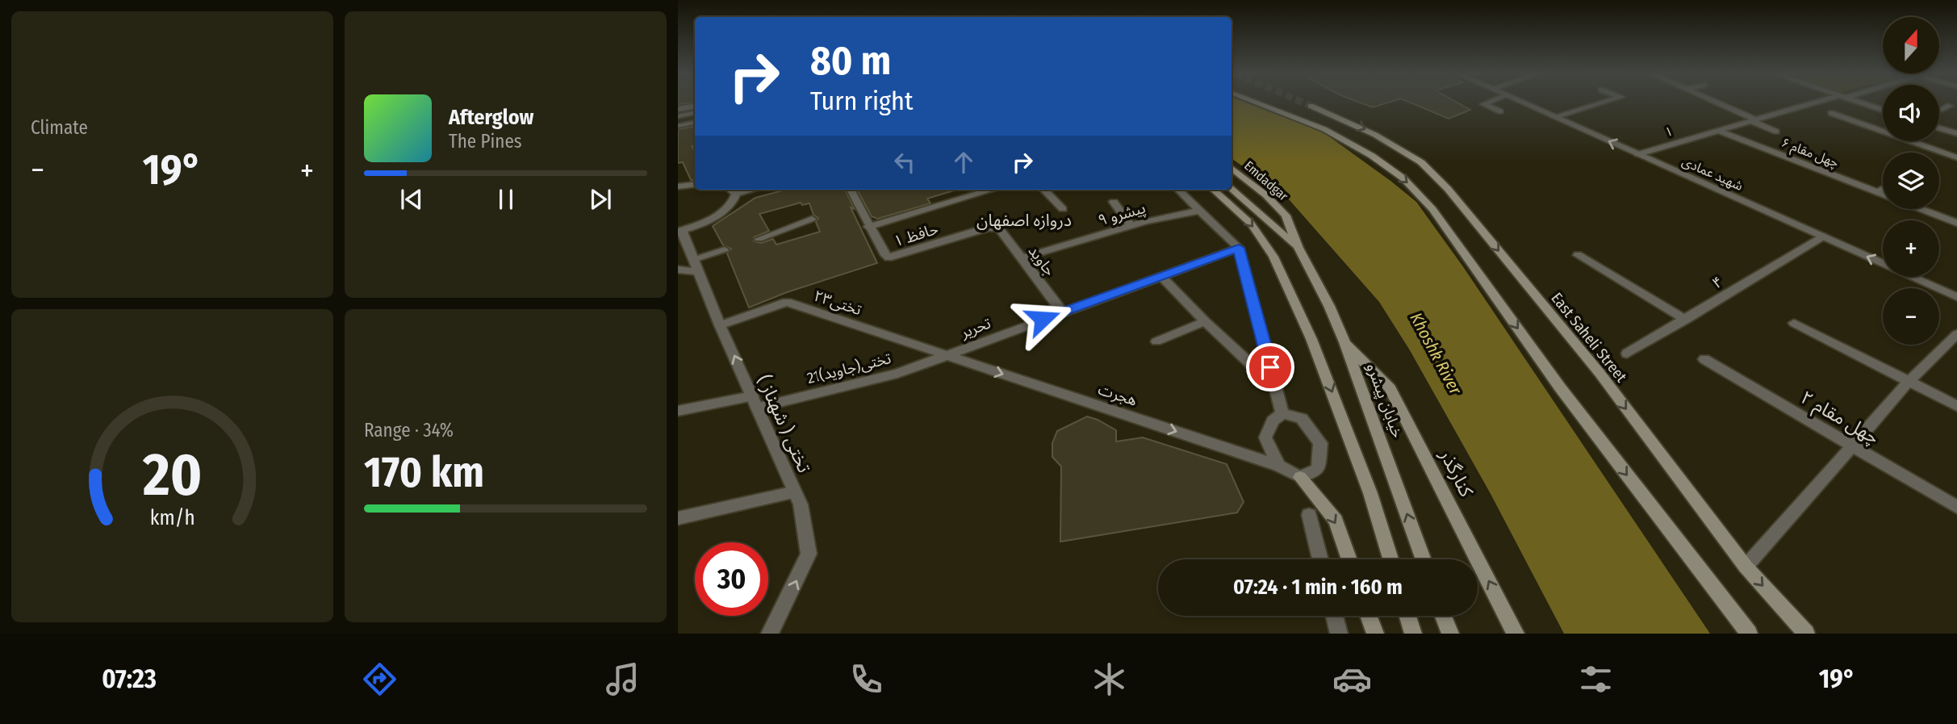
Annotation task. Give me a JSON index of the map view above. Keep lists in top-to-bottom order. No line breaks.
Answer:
{"streets":{"main road":["Emdadgar","East Saheli Street","خیابان پیشرو","کنارگذر"],"street":["۱","چهل مقام ۶","شهید عمادی","پیشرو ۹","حافظ ۱","جاوید","۴","تختی۲۳","تحریر","21تختی(جاوید)","هجرت","چهل مقام ۲","تختی ( شهناز )"]},"crossings":[["۱","چهل مقام ۶"],["۱","شهید عمادی"],["شهید عمادی","۴"],["Emdadgar","خیابان پیشرو"],["پیشرو ۹","جاوید"],["حافظ ۱","جاوید"],["جاوید","تحریر"],["تختی۲۳","تحریر"],["تختی۲۳","21تختی(جاوید)"],["تختی۲۳","هجرت"],["تختی۲۳","تختی ( شهناز )"],["تحریر","21تختی(جاوید)"],["تحریر","هجرت"],["21تختی(جاوید)","هجرت"],["21تختی(جاوید)","تختی ( شهناز )"],["خیابان پیشرو","کنارگذر"]],"one_way":["هجرت","تختی ( شهناز )"],"districts":["دروازه اصفهان"],"water":["Khoshk River"],"north":"top","page":{"tile":["Climate",["Range · 34%","170 km"]],"map_buttons":["+","−"],"turn":["80 m","Turn right"],"song":["Afterglow","The Pines"],"heat":["−","19°","+"],"limit":"30","trip":"07:24 · 1 min · 160 m","tabs":["07:23","19°"],"gauge":["20","km/h"]}}
